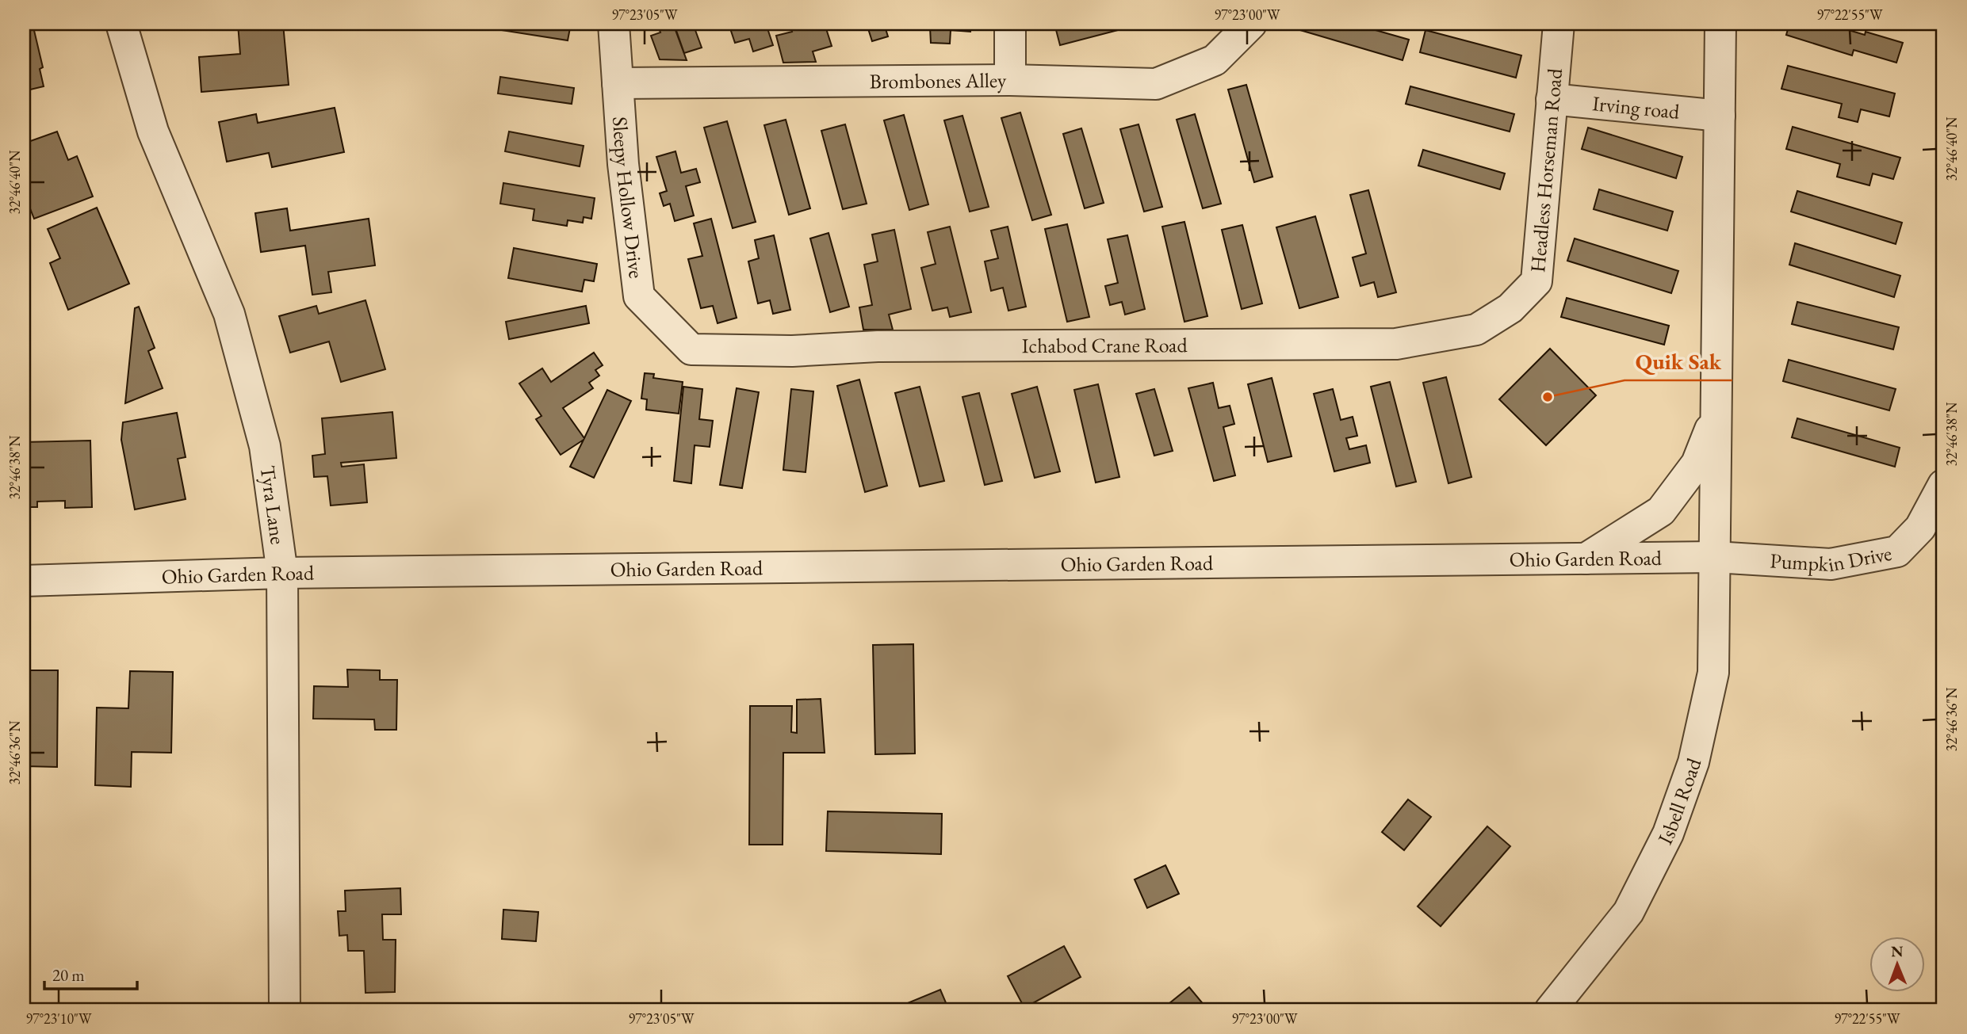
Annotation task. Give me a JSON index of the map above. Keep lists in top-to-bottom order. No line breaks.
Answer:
{"streets":{"street":["Brombones Alley","Irving road","Headless Horseman Road","Sleepy Hollow Drive","Ichabod Crane Road","Tyra Lane","Pumpkin Drive","Ohio Garden Road","Isbell Road"]},"crossings":[["Brombones Alley","Sleepy Hollow Drive"],["Irving road","Headless Horseman Road"],["Headless Horseman Road","Ichabod Crane Road"],["Sleepy Hollow Drive","Ichabod Crane Road"],["Tyra Lane","Ohio Garden Road"],["Pumpkin Drive","Ohio Garden Road"],["Pumpkin Drive","Isbell Road"],["Ohio Garden Road","Isbell Road"]],"places":["Quik Sak"],"scale_bar":"20 m","north":"top","coordinates":["97°23'05\"W","97°23'00\"W","97°22'55\"W","32°46'40\"N","32°46'38\"N","32°46'36\"N","97°23'10\"W"]}
